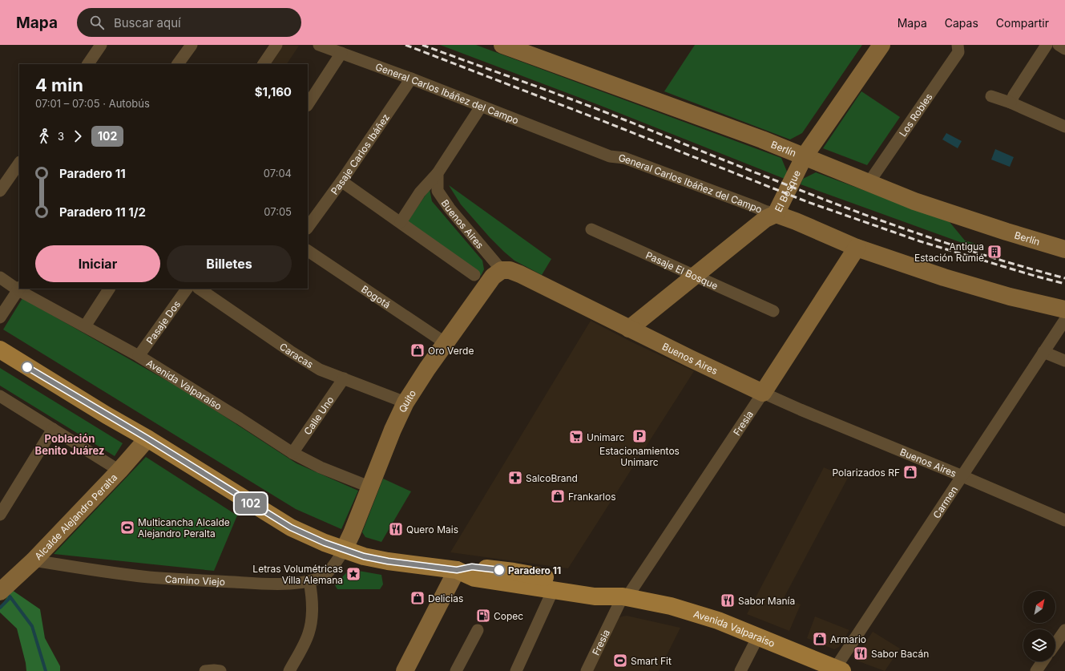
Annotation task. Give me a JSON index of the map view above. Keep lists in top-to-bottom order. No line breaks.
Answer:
{"streets":{"main road":["General Carlos Ibáñez del Campo","Berlín","El Bosque","Buenos Aires","Avenida Valparaíso","Quito","Fresia","Alcalde Alejandro Peralta"],"street":["Los Robles","Pasaje Carlos Ibáñez","Pasaje El Bosque","Bogotá","Pasaje Dos","Caracas","Calle Uno","Carmen","Camino Viejo"]},"crossings":[["General Carlos Ibáñez del Campo","Pasaje Carlos Ibáñez"],["General Carlos Ibáñez del Campo","El Bosque"],["General Carlos Ibáñez del Campo","Fresia"],["Los Robles","Berlín"],["Berlín","El Bosque"],["El Bosque","Buenos Aires"],["El Bosque","Pasaje El Bosque"],["Buenos Aires","Quito"],["Buenos Aires","Fresia"],["Buenos Aires","Carmen"],["Bogotá","Quito"],["Pasaje Dos","Avenida Valparaíso"],["Caracas","Quito"],["Caracas","Calle Uno"],["Avenida Valparaíso","Quito"],["Avenida Valparaíso","Calle Uno"],["Avenida Valparaíso","Fresia"],["Avenida Valparaíso","Carmen"],["Avenida Valparaíso","Alcalde Alejandro Peralta"],["Avenida Valparaíso","Camino Viejo"],["Quito","Camino Viejo"],["Alcalde Alejandro Peralta","Camino Viejo"]],"districts":["Población Benito Juárez"],"places":{"building":["Antigua Estación Rumié"],"shop":["Oro Verde","Polarizados RF","Frankarlos","Delicias","Armario"],"parking":["Estacionamientos Unimarc"],"supermarket":["Unimarc"],"pharmacy":["SalcoBrand"],"sports":["Multicancha Alcalde Alejandro Peralta","Smart Fit"],"restaurant":["Quero Mais","Sabor Manía","Sabor Bacán"],"other":["Paradero 11"],"place":["Letras Volumétricas Villa Alemana"],"fuel station":["Copec"]},"lines":["bus line 102"],"north":"top right","page":{"header":"Mapa","search":"Buscar aquí","nav":["Mapa","Capas","Compartir"],"on_map":"102","heading":["4 min","07:01 – 07:05 · Autobús","$1,160"],"legs":["3","102"],"list":[{"name":"Paradero 11","value":"07:04"},{"name":"Paradero 11 1/2","value":"07:05"}],"buttons":["Iniciar","Billetes"]}}
